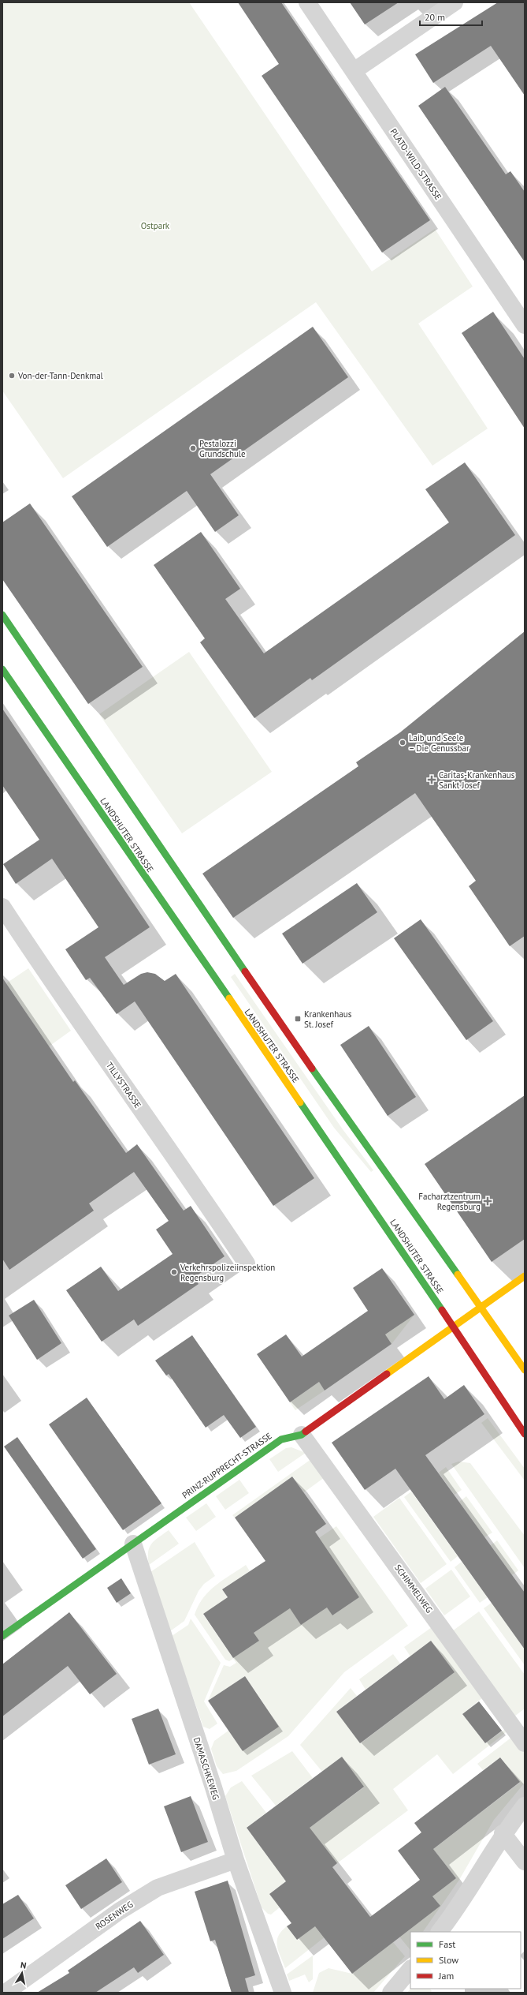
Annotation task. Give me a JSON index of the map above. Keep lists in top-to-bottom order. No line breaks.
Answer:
{"streets":{"main road":["LANDSHUTER STRASSE","PRINZ-RUPPRECHT-STRASSE"],"street":["PLATO-WILD-STRASSE","TILLYSTRASSE","SCHIMMELWEG","DAMASCHKEWEG","ROSENWEG"]},"crossings":[["LANDSHUTER STRASSE","PRINZ-RUPPRECHT-STRASSE"],["PRINZ-RUPPRECHT-STRASSE","SCHIMMELWEG"],["PRINZ-RUPPRECHT-STRASSE","DAMASCHKEWEG"],["DAMASCHKEWEG","ROSENWEG"]],"parks":["Ostpark"],"places":{"other":["Von-der-Tann-Denkmal","Pestalozzi Grundschule","Laib und Seele – Die Genussbar","Verkehrspolizeiinspektion Regensburg"],"health":["Caritas-Krankenhaus Sankt Josef","Facharztzentrum Regensburg"],"transit":["Krankenhaus St. Josef"]},"legend":["Fast","Slow","Jam"],"scale_bar":"20 m","north":"top"}
